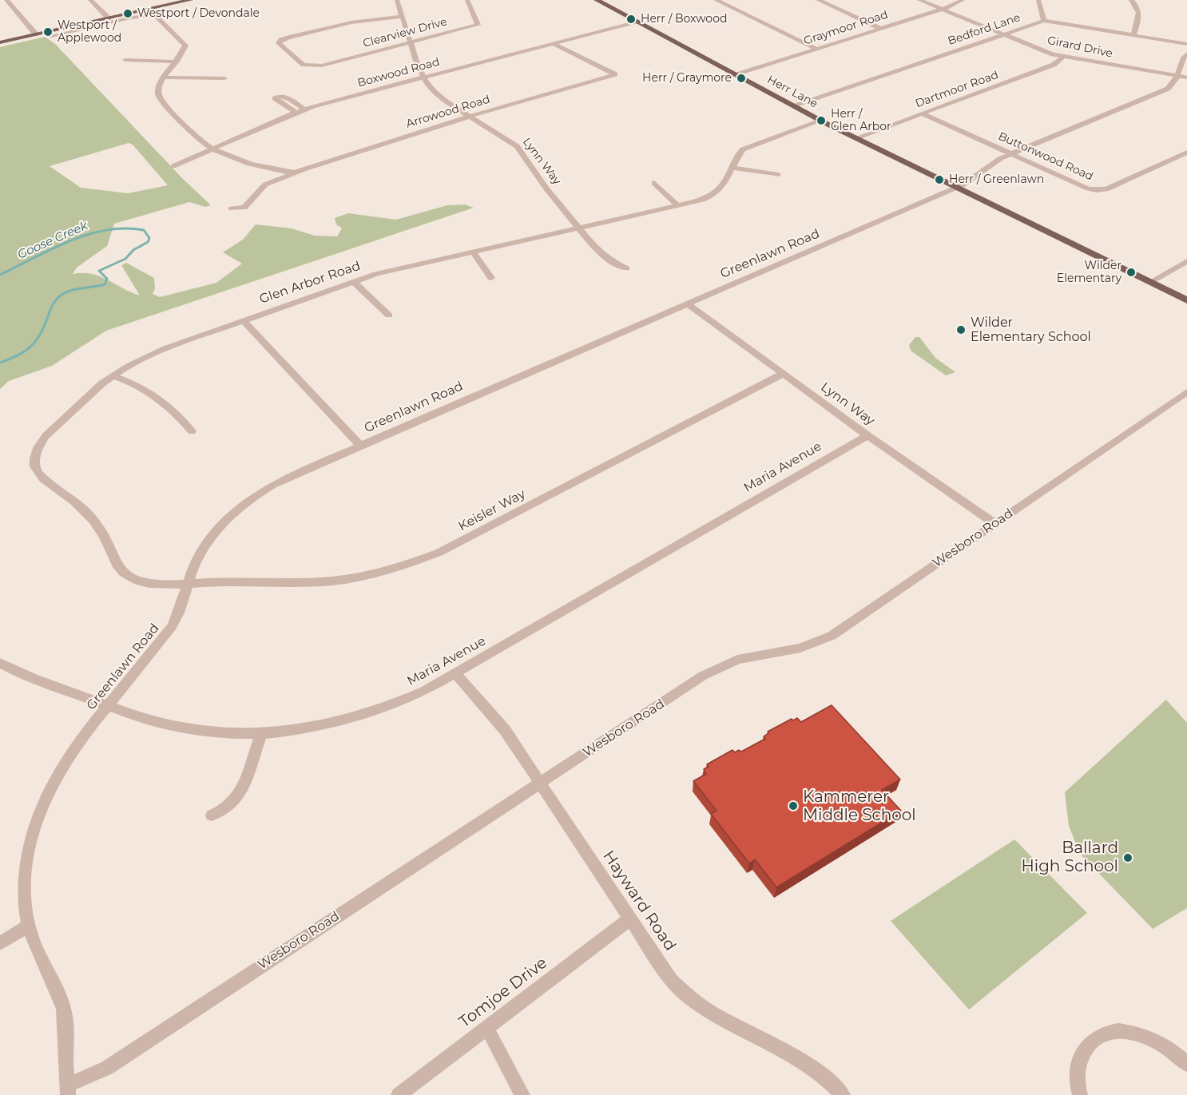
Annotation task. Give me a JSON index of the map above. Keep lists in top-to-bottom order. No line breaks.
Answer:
{"streets":{"main road":["Herr Lane"],"street":["Graymoor Road","Bedford Lane","Clearview Drive","Girard Drive","Boxwood Road","Dartmoor Road","Arrowood Road","Buttonwood Road","Lynn Way","Greenlawn Road","Glen Arbor Road","Maria Avenue","Keisler Way","Wesboro Road","Hayward Road","Tomjoe Drive"]},"crossings":[["Graymoor Road","Girard Drive"],["Graymoor Road","Herr Lane"],["Bedford Lane","Girard Drive"],["Bedford Lane","Herr Lane"],["Clearview Drive","Lynn Way"],["Girard Drive","Dartmoor Road"],["Girard Drive","Greenlawn Road"],["Boxwood Road","Herr Lane"],["Boxwood Road","Arrowood Road"],["Boxwood Road","Lynn Way"],["Dartmoor Road","Herr Lane"],["Dartmoor Road","Buttonwood Road"],["Herr Lane","Greenlawn Road"],["Herr Lane","Glen Arbor Road"],["Arrowood Road","Lynn Way"],["Buttonwood Road","Greenlawn Road"],["Lynn Way","Greenlawn Road"],["Lynn Way","Glen Arbor Road"],["Lynn Way","Maria Avenue"],["Lynn Way","Keisler Way"],["Lynn Way","Wesboro Road"],["Greenlawn Road","Glen Arbor Road"],["Greenlawn Road","Maria Avenue"],["Greenlawn Road","Keisler Way"],["Greenlawn Road","Wesboro Road"],["Glen Arbor Road","Keisler Way"],["Maria Avenue","Hayward Road"],["Wesboro Road","Hayward Road"],["Hayward Road","Tomjoe Drive"]],"water":["Goose Creek"],"places":["Westport / Devondale","Herr / Boxwood","Westport / Applewood","Herr / Graymore","Herr / Glen Arbor","Herr / Greenlawn","Wilder Elementary","Wilder Elementary School","Kammerer Middle School","Ballard High School"]}
